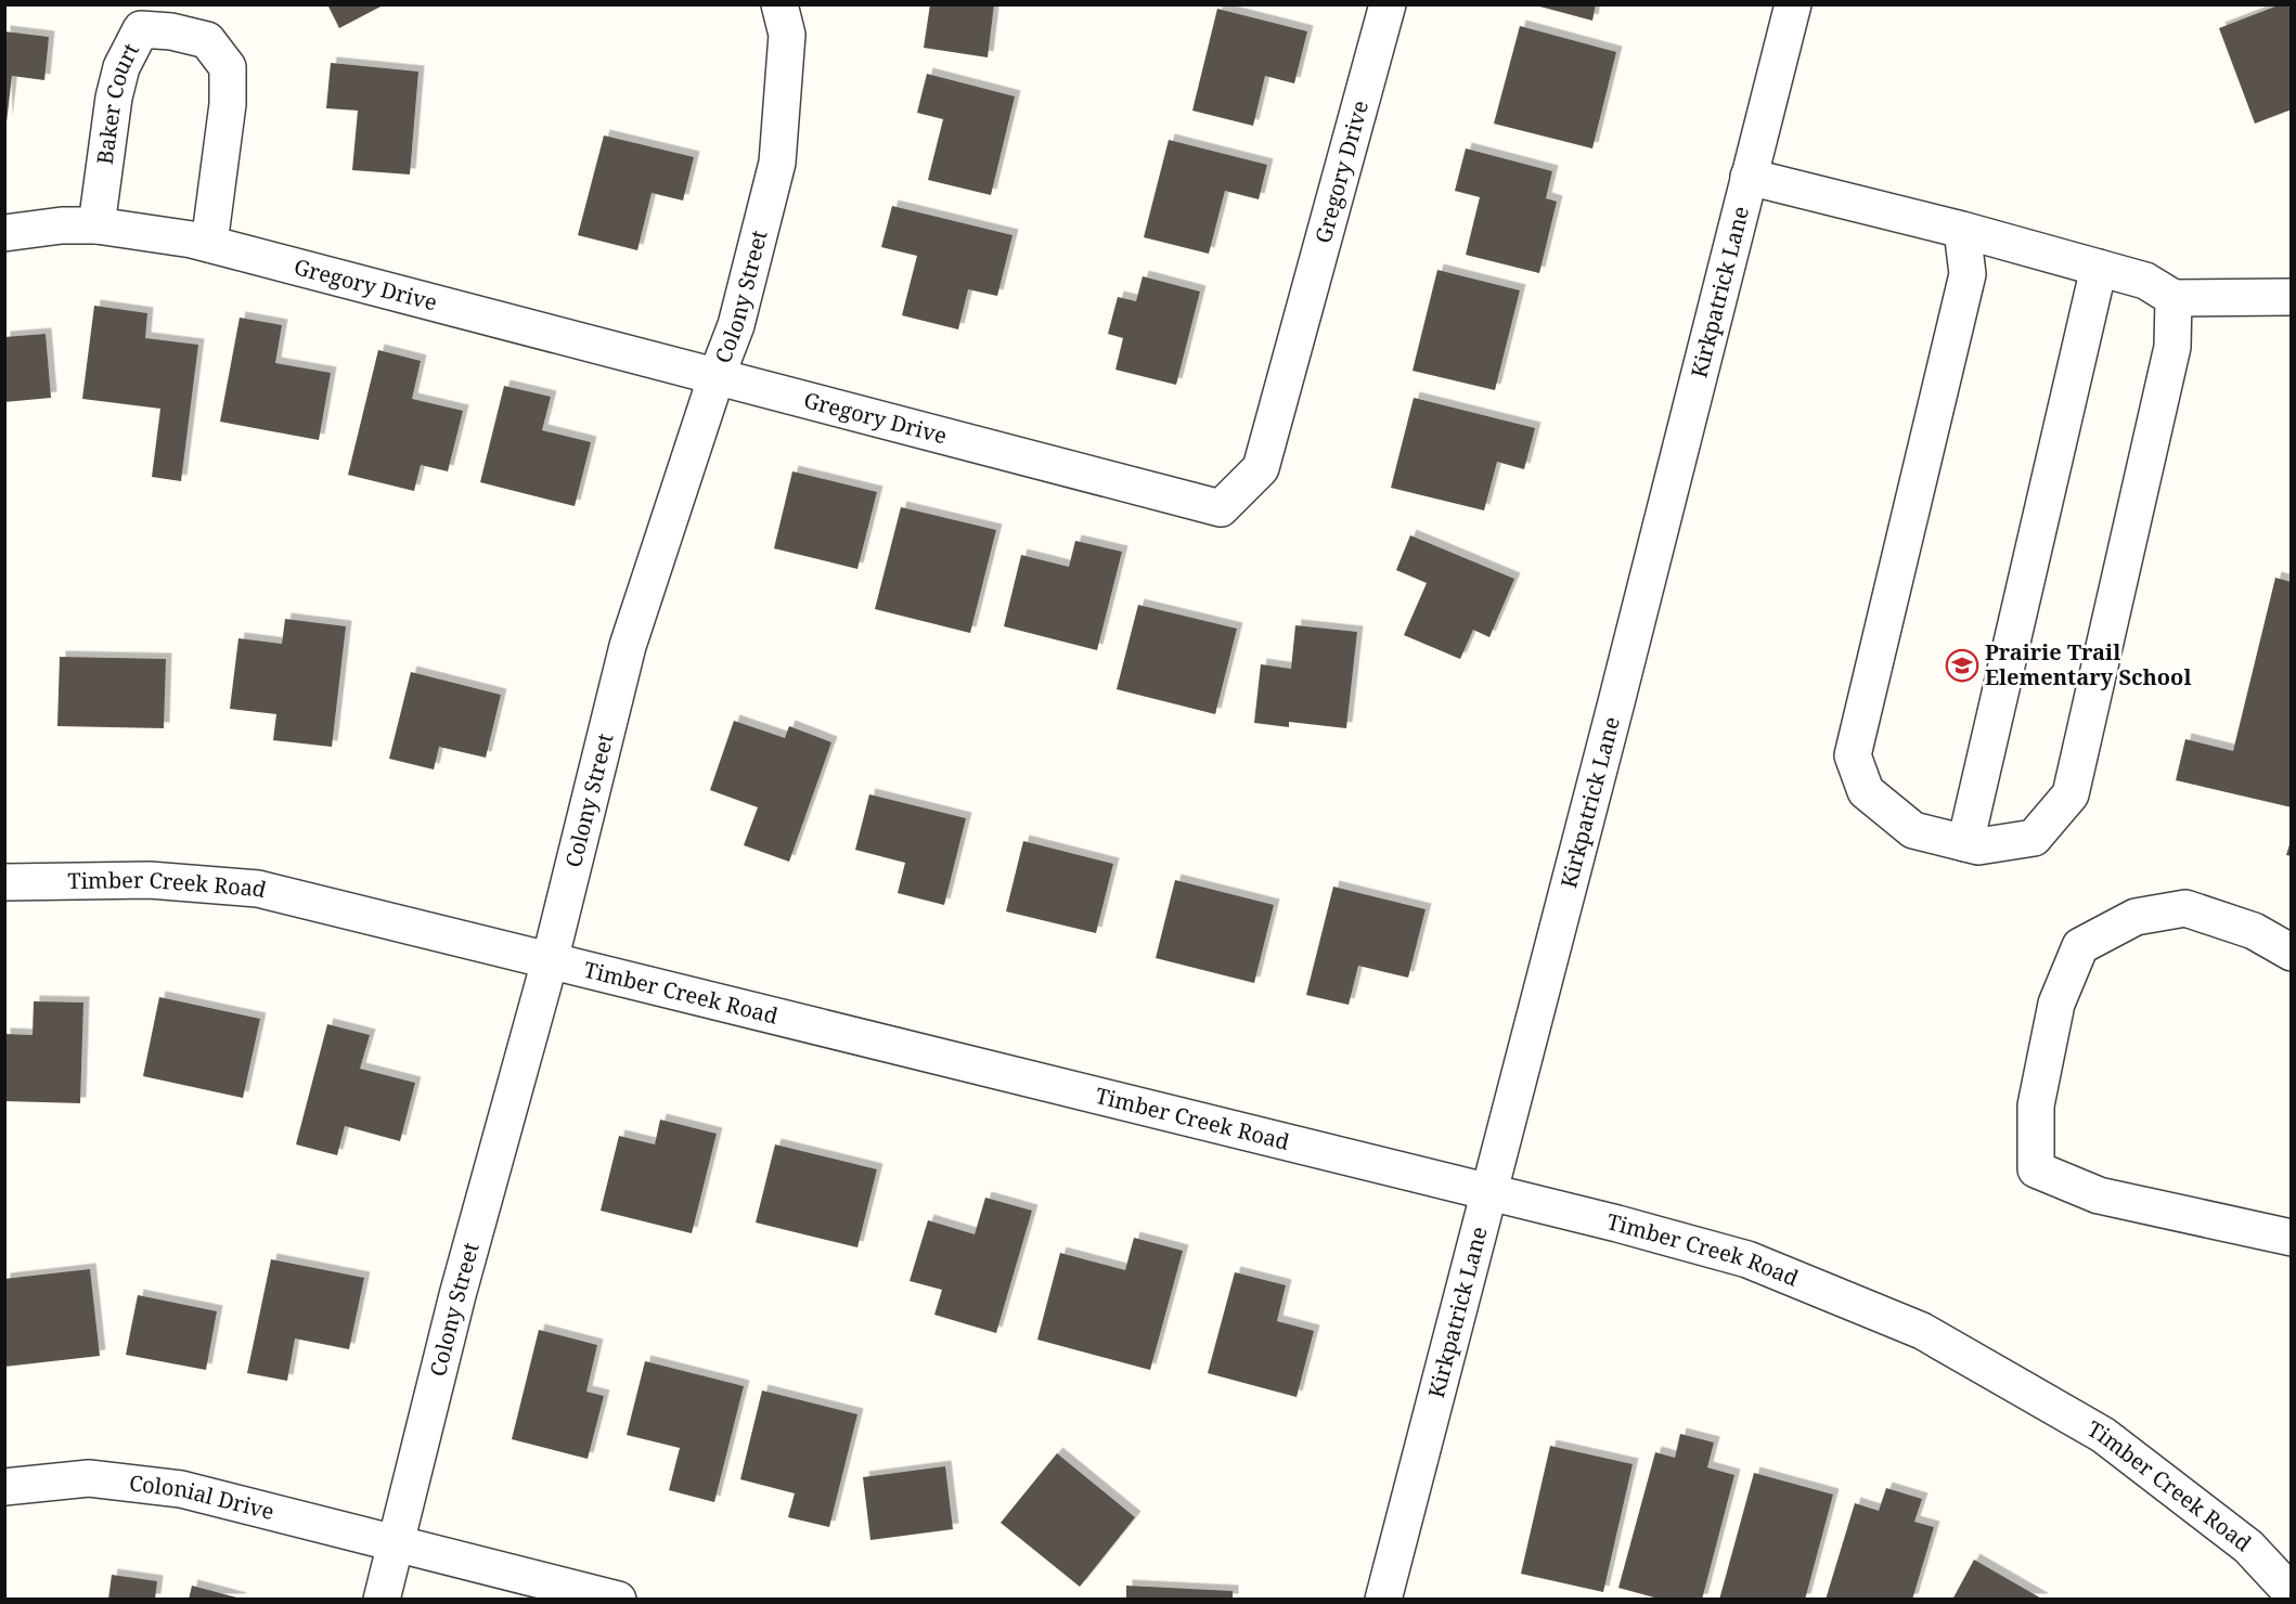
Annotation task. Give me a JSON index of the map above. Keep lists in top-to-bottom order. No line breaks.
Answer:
{"streets":{"street":["Baker Court","Gregory Drive","Kirkpatrick Lane","Colony Street","Timber Creek Road","Colonial Drive"]},"crossings":[["Baker Court","Gregory Drive"],["Gregory Drive","Colony Street"],["Kirkpatrick Lane","Timber Creek Road"],["Colony Street","Timber Creek Road"],["Colony Street","Colonial Drive"]],"places":{"school or university":["Prairie Trail Elementary School"]}}
